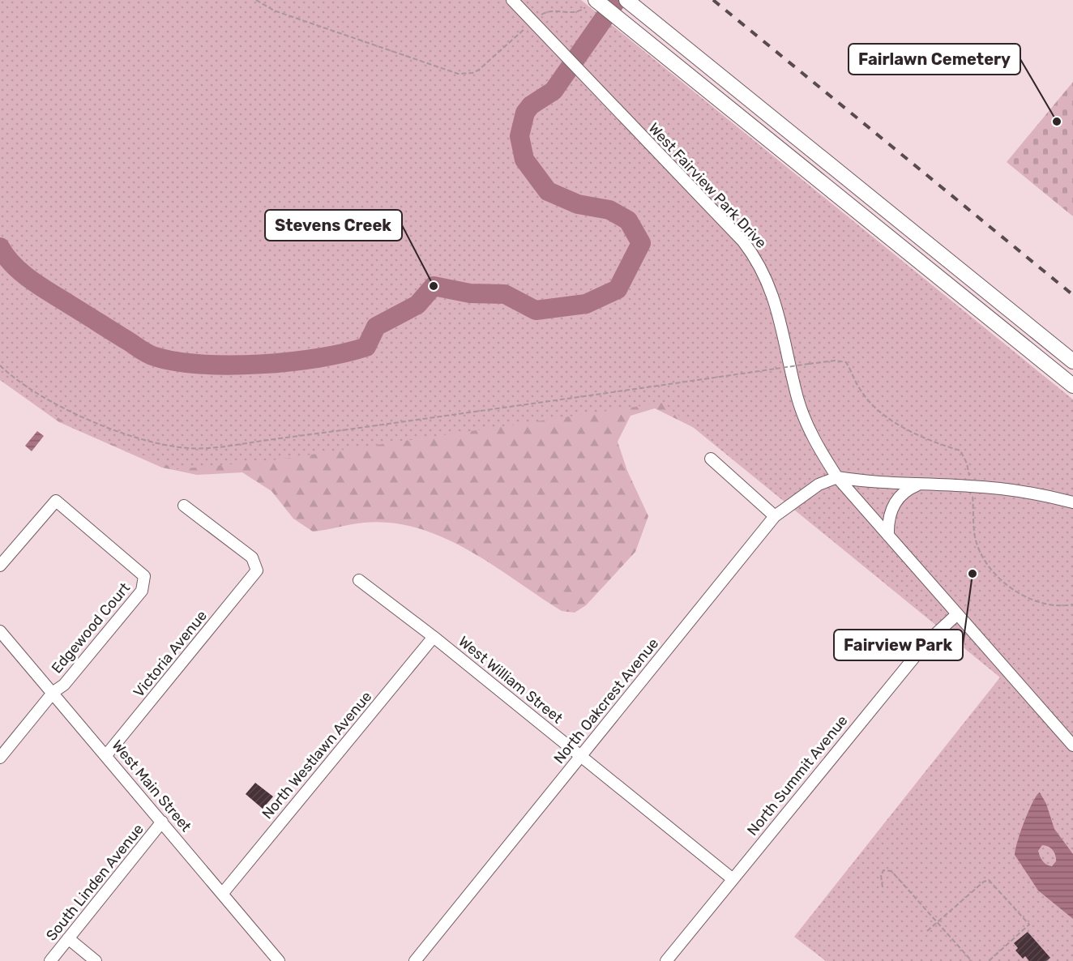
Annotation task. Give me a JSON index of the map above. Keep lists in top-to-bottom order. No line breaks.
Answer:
{"streets":{"street":["West Fairview Park Drive","Edgewood Court","Victoria Avenue","West William Street","North Oakcrest Avenue","North Westlawn Avenue","North Summit Avenue","West Main Street","South Linden Avenue"]},"crossings":[["West Fairview Park Drive","North Oakcrest Avenue"],["West Fairview Park Drive","North Summit Avenue"],["Edgewood Court","West Main Street"],["Victoria Avenue","West Main Street"],["West William Street","North Oakcrest Avenue"],["West William Street","North Westlawn Avenue"],["West William Street","North Summit Avenue"],["North Westlawn Avenue","West Main Street"],["West Main Street","South Linden Avenue"]],"places":["Fairlawn Cemetery","Stevens Creek","Fairview Park"]}
